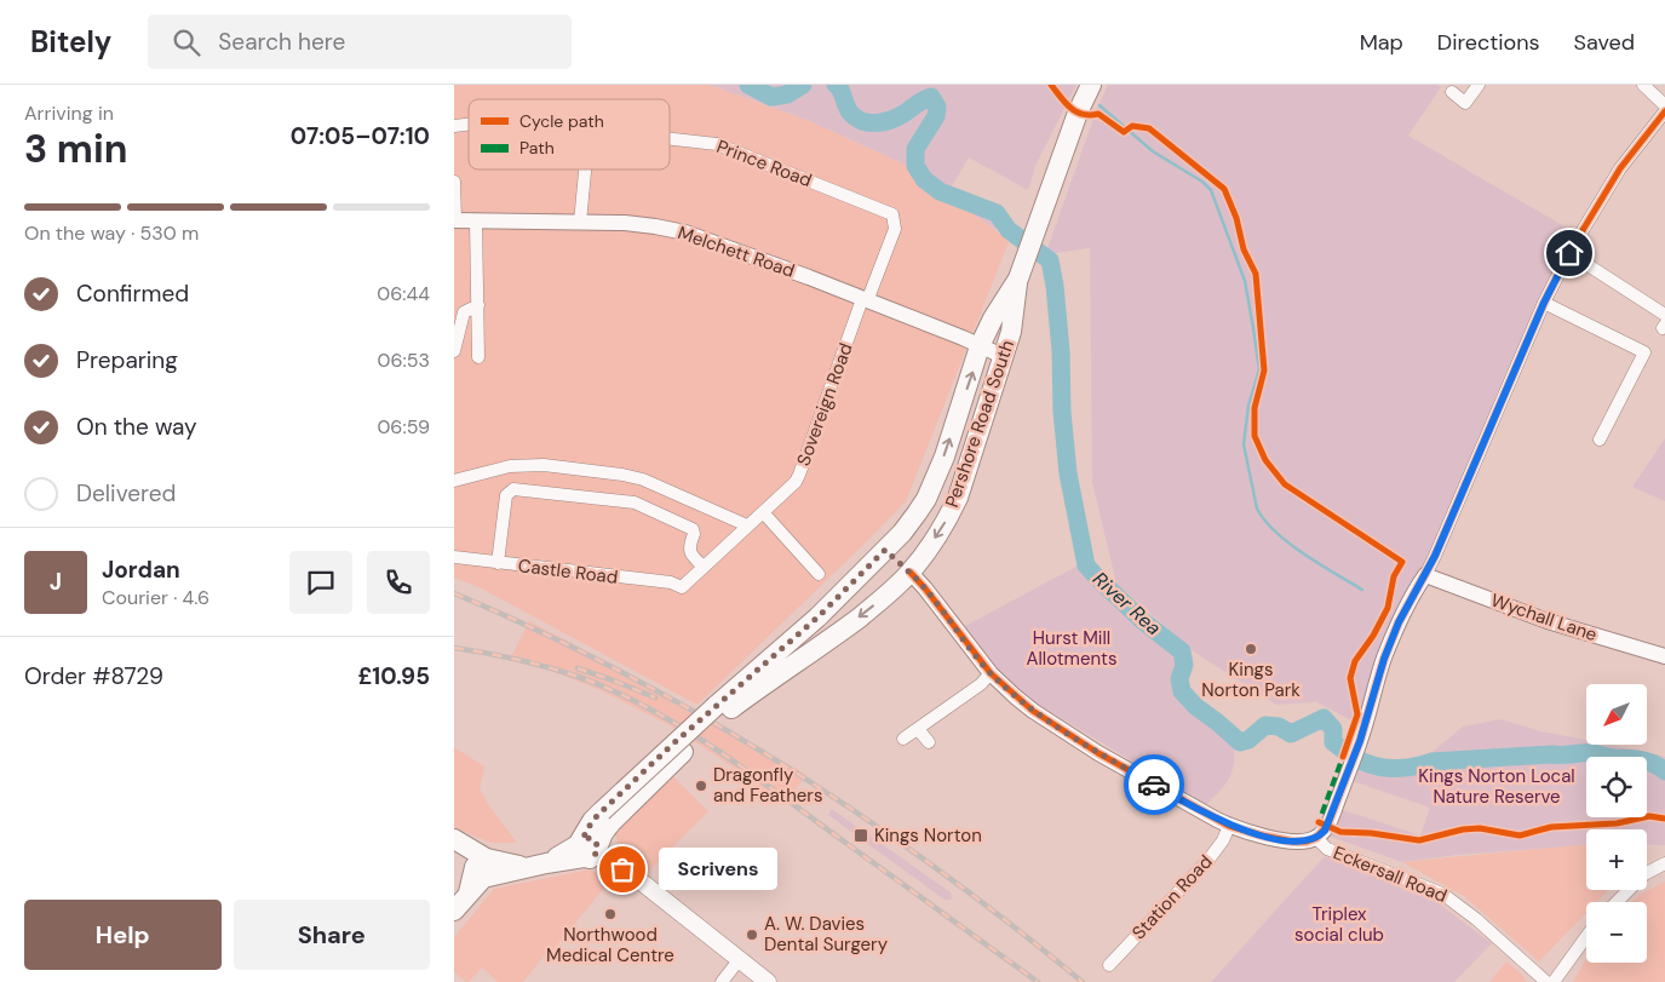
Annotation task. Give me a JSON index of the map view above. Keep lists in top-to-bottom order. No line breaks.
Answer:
{"streets":{"main road":["Pershore Road South"],"street":["Prince Road","Melchett Road","Sovereign Road","Castle Road","Wychall Lane","Eckersall Road","Station Road"]},"crossings":[["Prince Road","Melchett Road"],["Prince Road","Sovereign Road"],["Melchett Road","Sovereign Road"],["Melchett Road","Pershore Road South"],["Sovereign Road","Castle Road"]],"water":["River Rea"],"parks":["Hurst Mill Allotments","Kings Norton Local Nature Reserve","Triplex social club"],"places":{"other":["Kings Norton Park","Dragonfly and Feathers","Scrivens","Northwood Medical Centre","A. W. Davies Dental Surgery"],"transit":["Kings Norton"]},"legend":["Cycle path","Path"],"north":"bottom left","page":{"header":"Bitely","search":"Search here","nav":["Map","Directions","Saved"],"heading":["3 min","Arriving in","07:05–07:10"],"panel":["Jordan","Courier · 4.6","Order #8729","£10.95"],"bar":"On the way · 530 m","list":[["Confirmed","06:44"],["Preparing","06:53"],["On the way","06:59"],"Delivered"],"round":"J","map_buttons":["+","−"],"bubble":"Scrivens","buttons":["Help","Share"]}}
